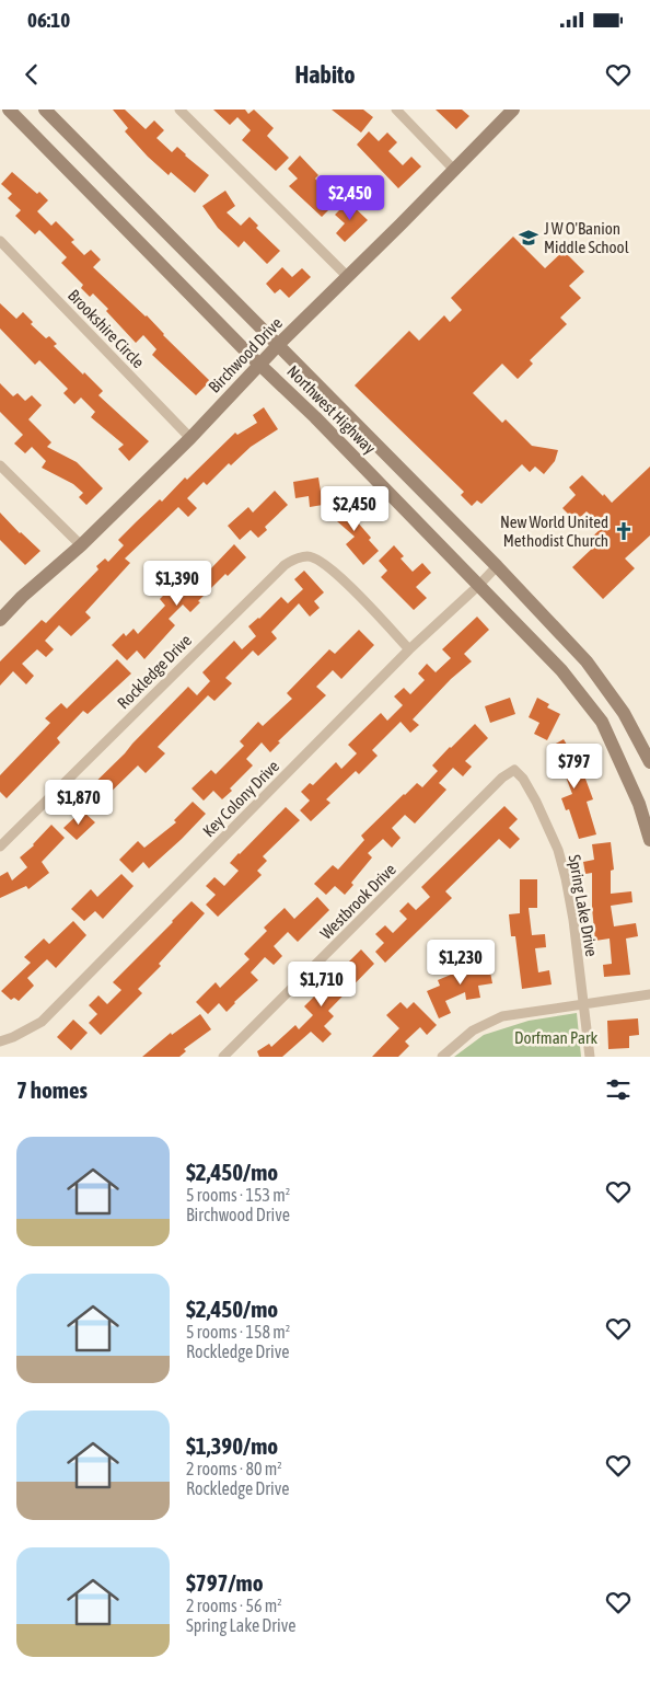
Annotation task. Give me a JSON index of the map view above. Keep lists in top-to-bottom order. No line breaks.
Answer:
{"streets":{"main road":["Birchwood Drive","Northwest Highway"],"street":["Brookshire Circle","Rockledge Drive","Key Colony Drive","Westbrook Drive","Spring Lake Drive"]},"crossings":[["Brookshire Circle","Birchwood Drive"],["Birchwood Drive","Northwest Highway"],["Northwest Highway","Key Colony Drive"],["Rockledge Drive","Key Colony Drive"],["Westbrook Drive","Spring Lake Drive"]],"parks":["Dorfman Park"],"places":{"school or university":["J W O'Banion Middle School"],"church":["New World United Methodist Church"]},"page":{"status":"06:10","header":"Habito","price":["$2,450","$2,450","$1,390","$797","$1,870","$1,230","$1,710"],"heading":"7 homes","list":[{"name":"$2,450/mo","note":"5 rooms · 153 m² · Birchwood Drive"},{"name":"$2,450/mo","note":"5 rooms · 158 m² · Rockledge Drive"},{"name":"$1,390/mo","note":"2 rooms · 80 m² · Rockledge Drive"},{"name":"$797/mo","note":"2 rooms · 56 m² · Spring Lake Drive"}]}}
